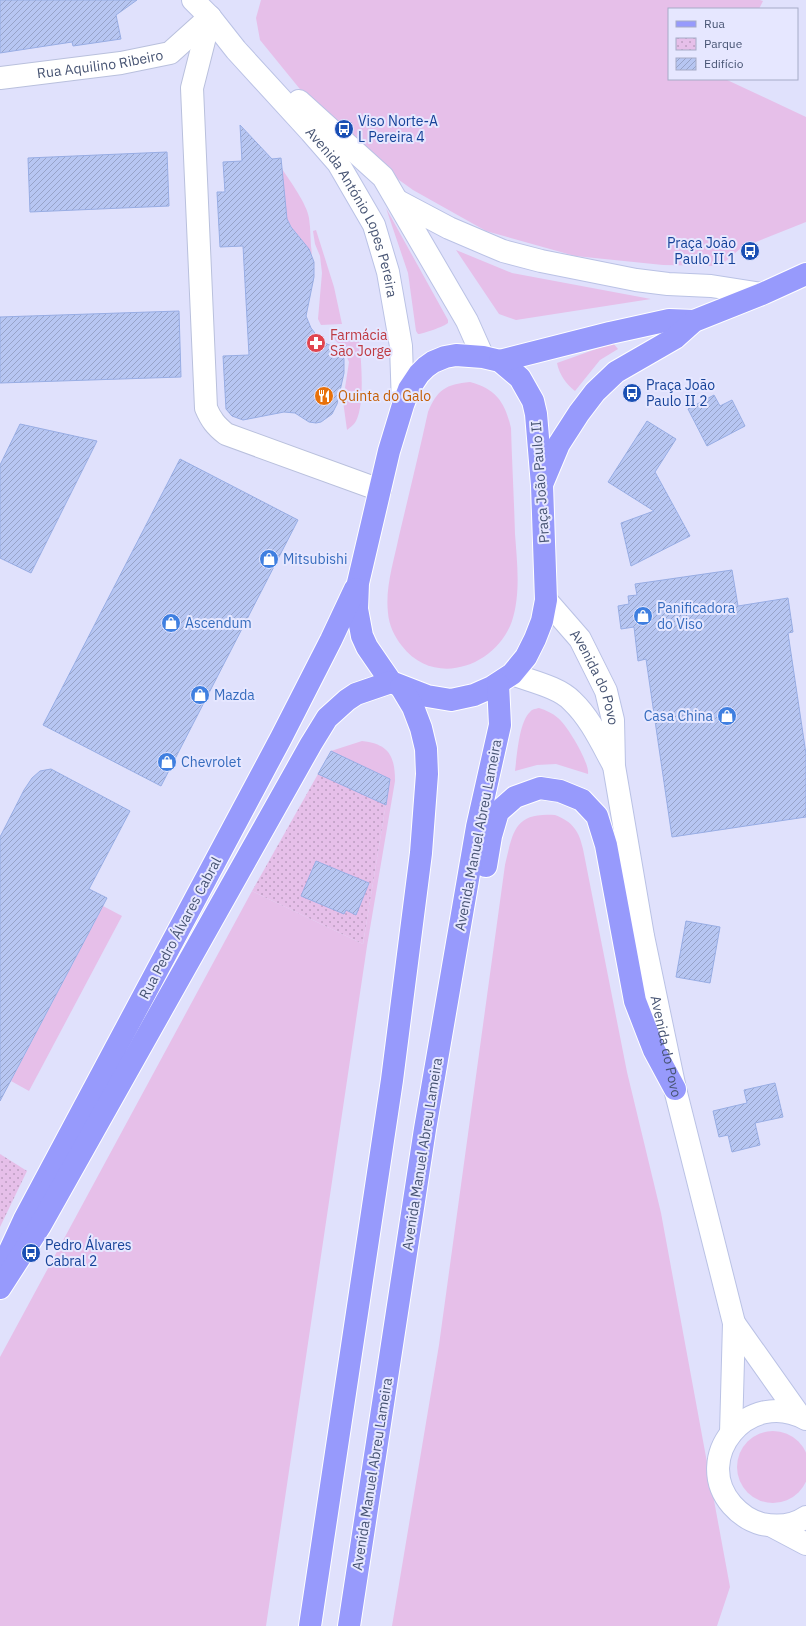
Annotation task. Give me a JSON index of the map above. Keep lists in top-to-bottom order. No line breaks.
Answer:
{"streets":{"main road":["Praça João Paulo II","Avenida Manuel Abreu Lameira","Rua Pedro Álvares Cabral"],"street":["Rua Aquilino Ribeiro","Avenida António Lopes Pereira","Avenida do Povo"]},"crossings":[["Rua Aquilino Ribeiro","Avenida António Lopes Pereira"],["Avenida António Lopes Pereira","Praça João Paulo II"],["Praça João Paulo II","Avenida do Povo"],["Praça João Paulo II","Avenida Manuel Abreu Lameira"],["Praça João Paulo II","Rua Pedro Álvares Cabral"],["Avenida do Povo","Avenida Manuel Abreu Lameira"]],"places":{"bus stop":["Viso Norte-A L Pereira 4","Praça João Paulo II 1","Praça João Paulo II 2","Pedro Álvares Cabral 2"],"pharmacy":["Farmácia São Jorge"],"restaurant":["Quinta do Galo"],"shop":["Mitsubishi","Panificadora do Viso","Ascendum","Mazda","Casa China","Chevrolet"]},"legend":["Rua","Parque","Edifício"]}
